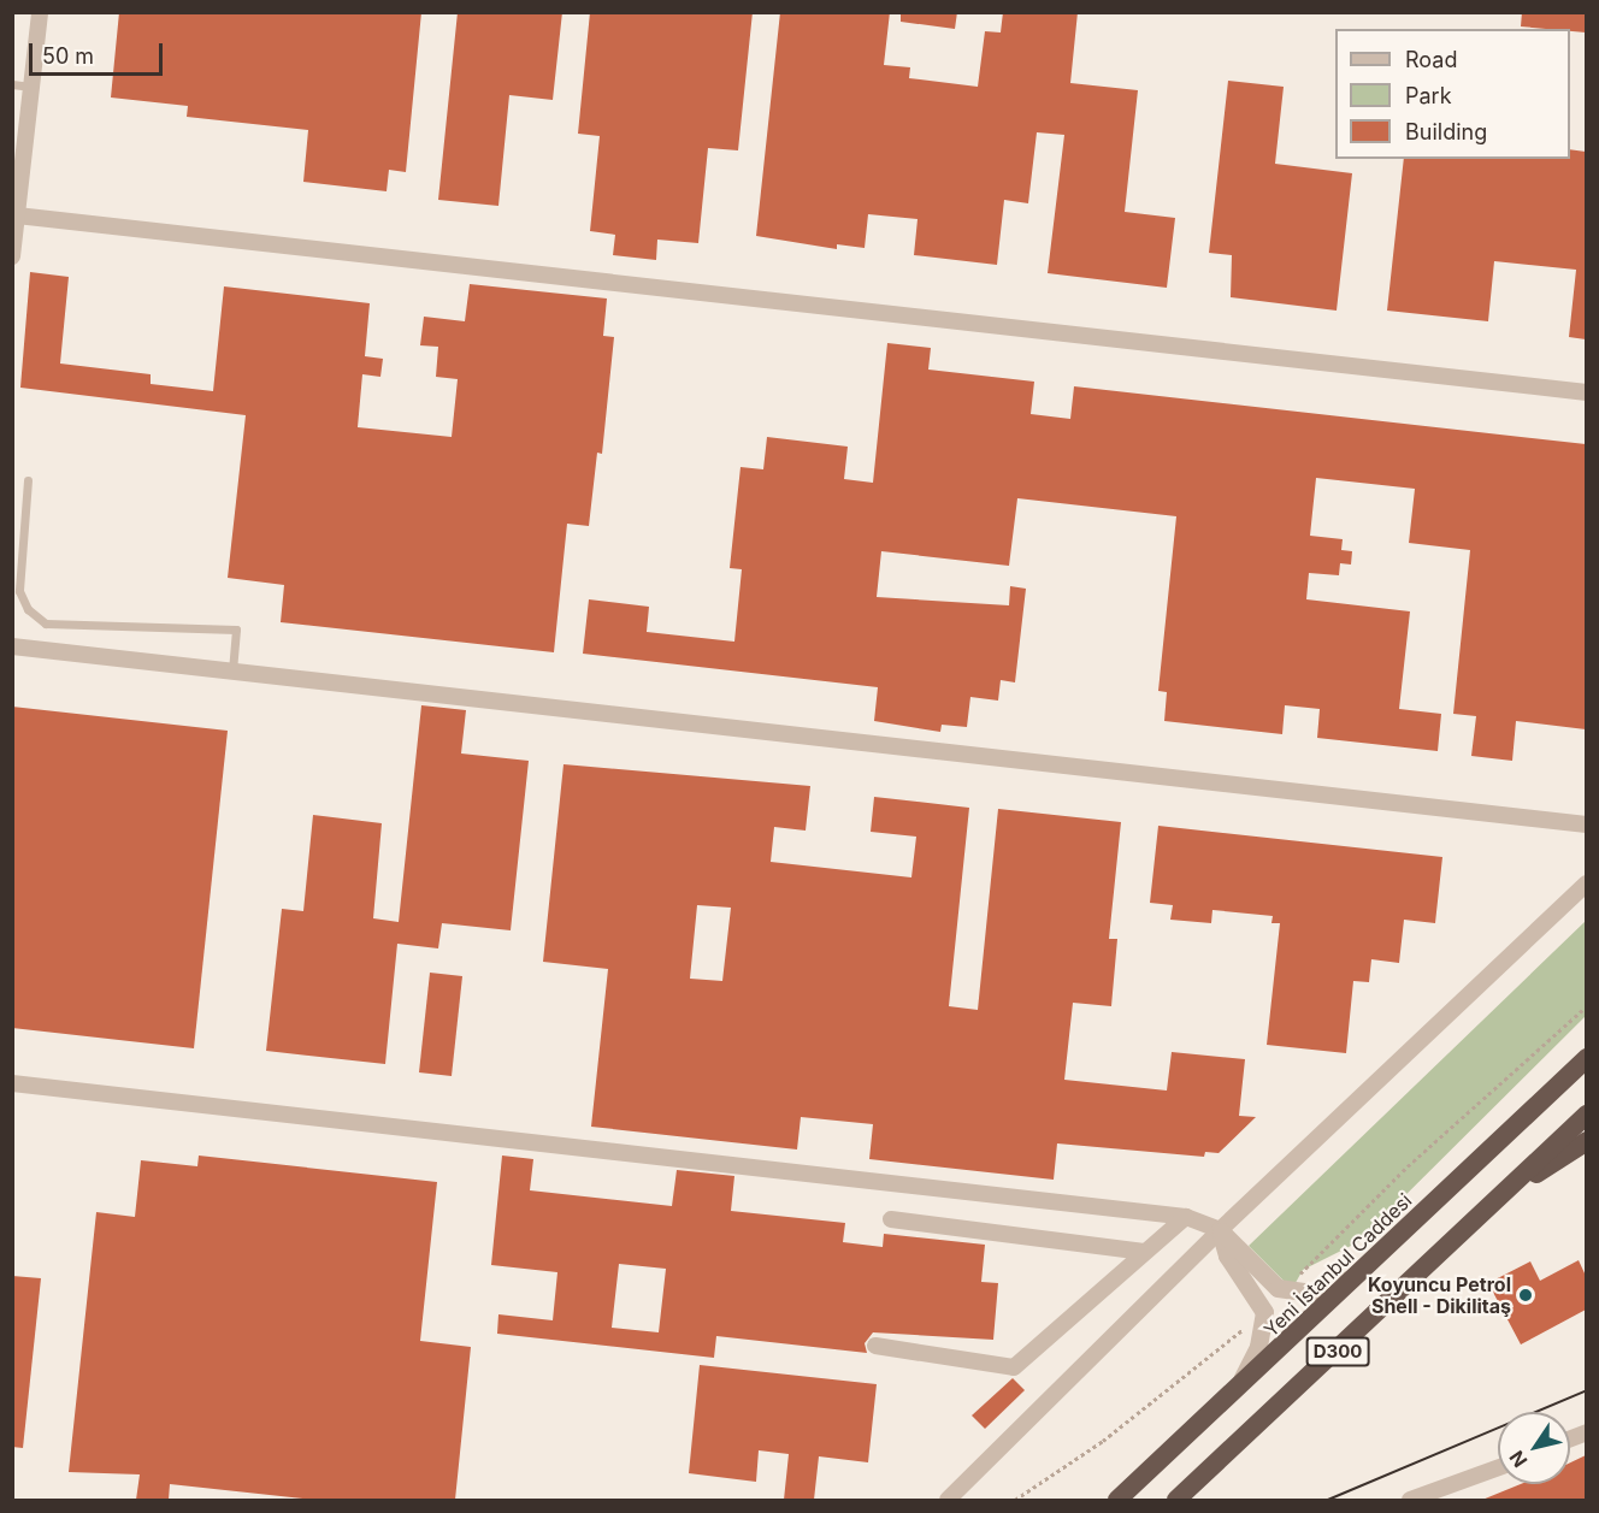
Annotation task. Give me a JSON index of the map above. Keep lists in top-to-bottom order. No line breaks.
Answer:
{"streets":{"highway":["Yeni İstanbul Caddesi","D300"]},"places":["Koyuncu Petrol Shell - Dikilitaş"],"legend":["Road","Park","Building"],"scale_bar":"50 m","north":"bottom left"}
